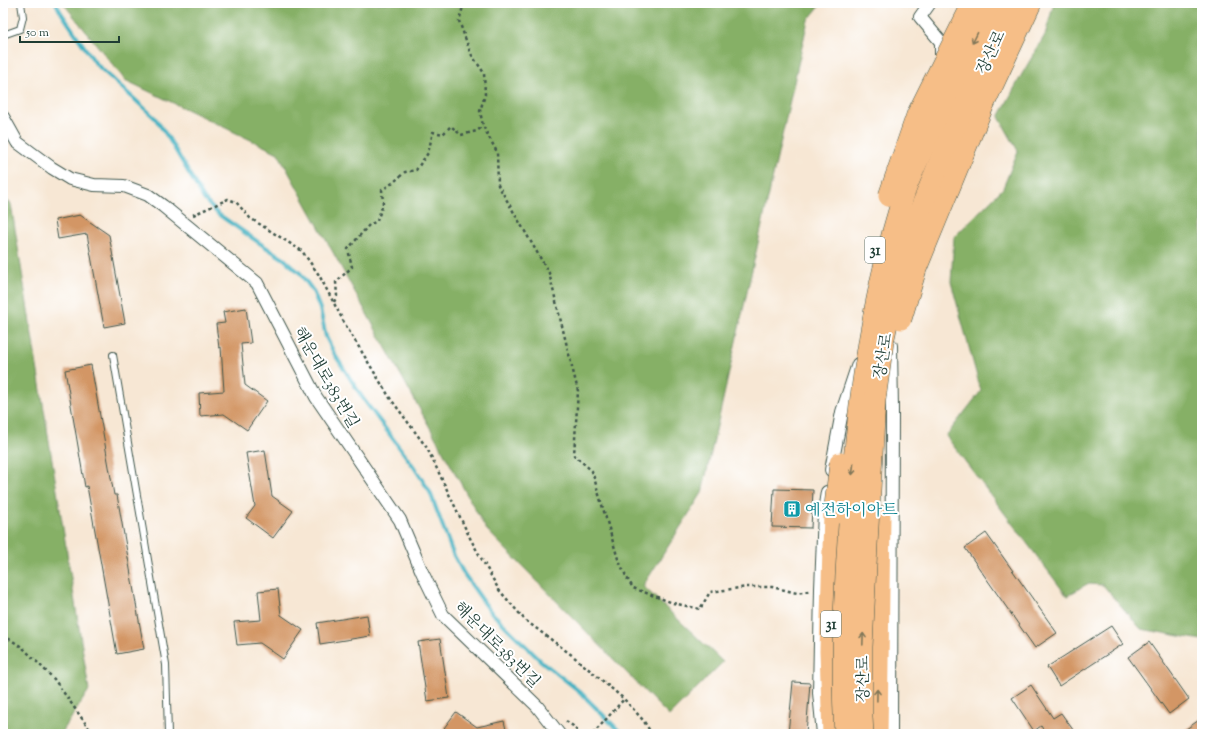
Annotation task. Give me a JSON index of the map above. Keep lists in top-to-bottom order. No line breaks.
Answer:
{"streets":{"highway":["장산로","31"],"street":["해운대로383번길"]},"places":{"building":["예전하이아트"]},"scale_bar":"50 m"}
